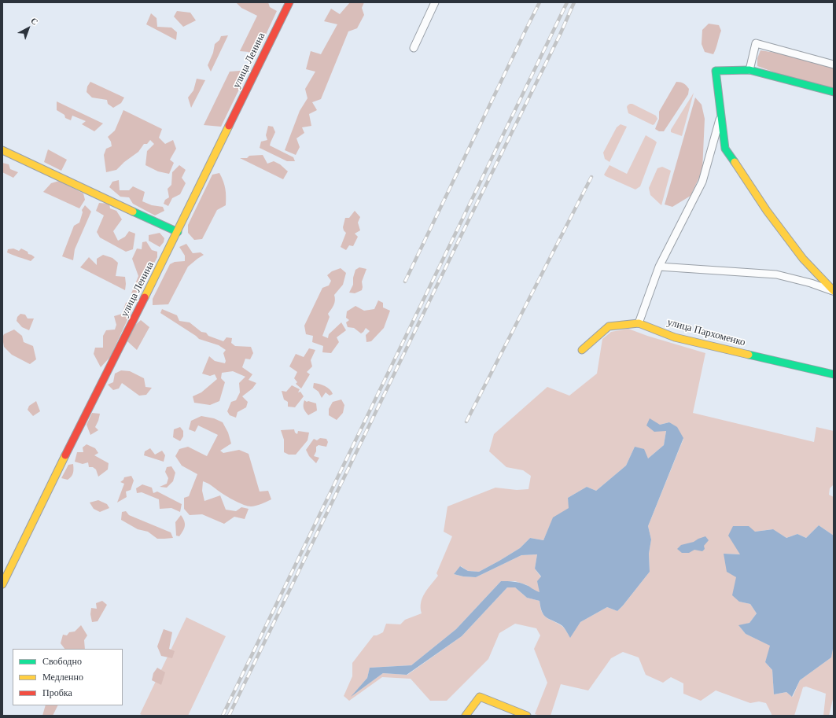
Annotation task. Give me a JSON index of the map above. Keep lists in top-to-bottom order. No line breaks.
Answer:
{"streets":{"street":["улица Ленина","улица Пархоменко"]},"legend":["Свободно","Медленно","Пробка"],"north":"top right"}
